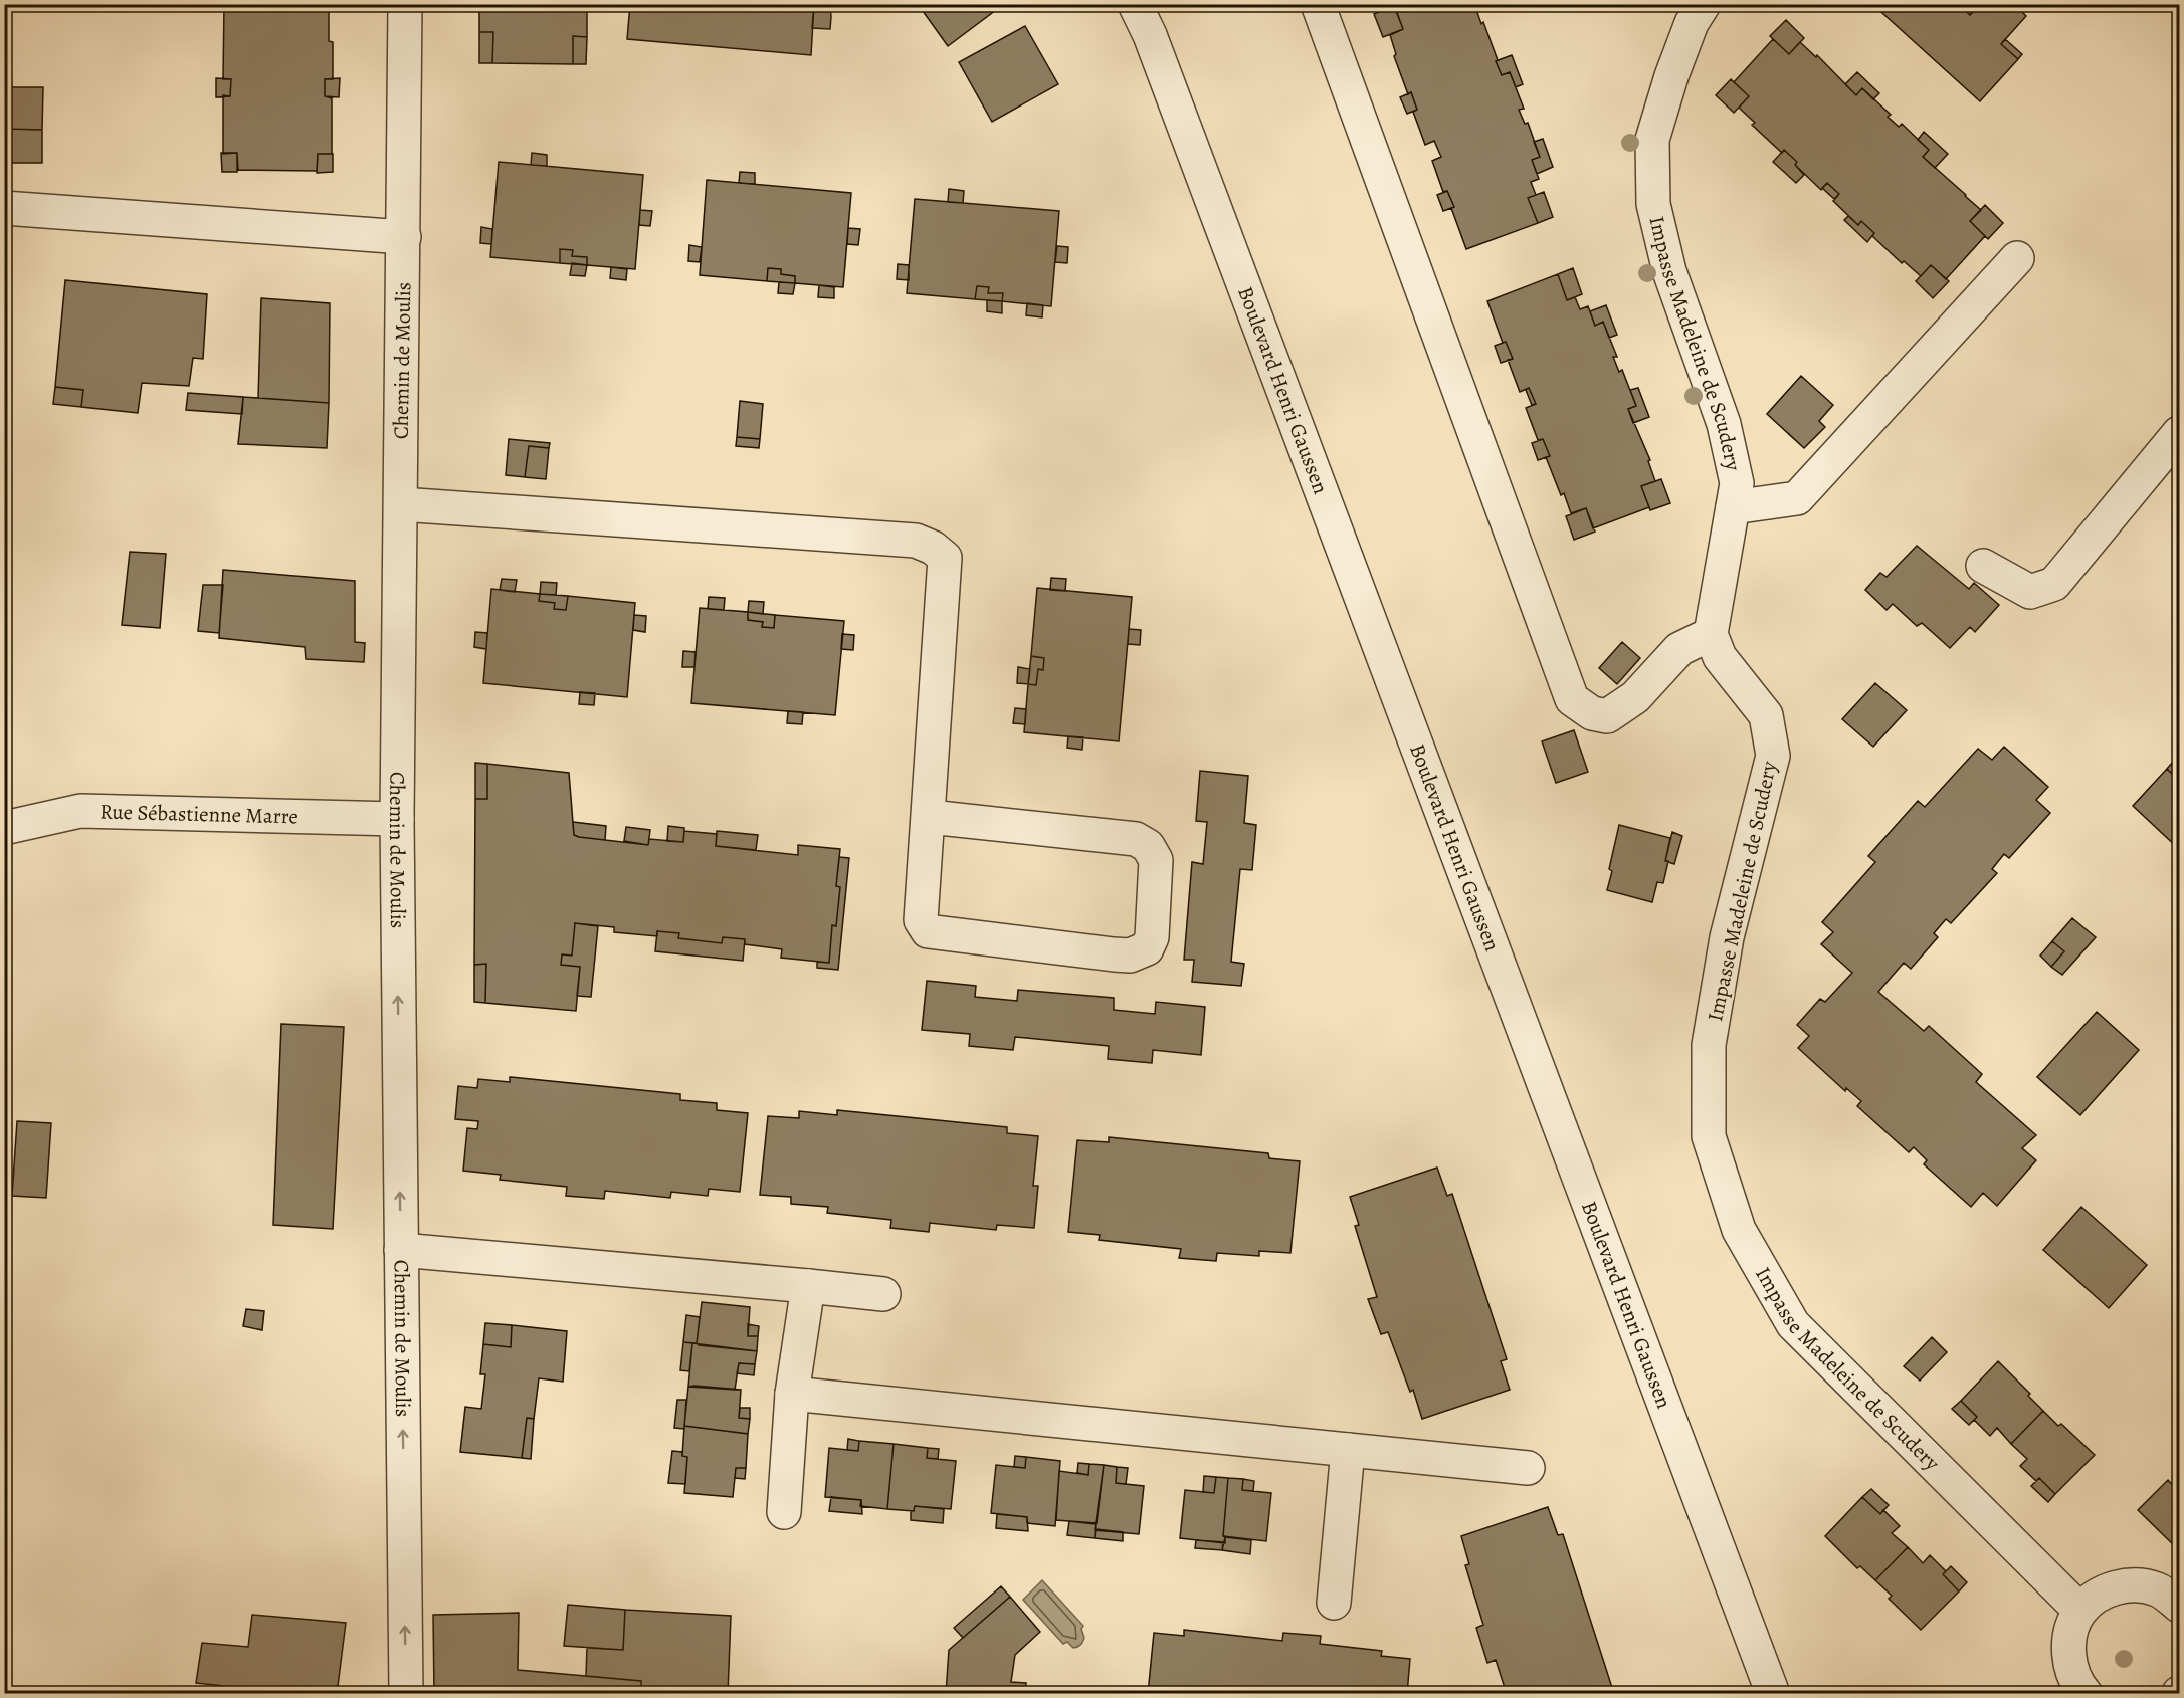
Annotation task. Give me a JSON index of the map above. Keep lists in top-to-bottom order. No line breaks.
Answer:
{"streets":{"street":["Impasse Madeleine de Scudery","Chemin de Moulis","Boulevard Henri Gaussen","Rue Sébastienne Marre"]},"crossings":[["Chemin de Moulis","Rue Sébastienne Marre"]],"one_way":["Chemin de Moulis"]}
